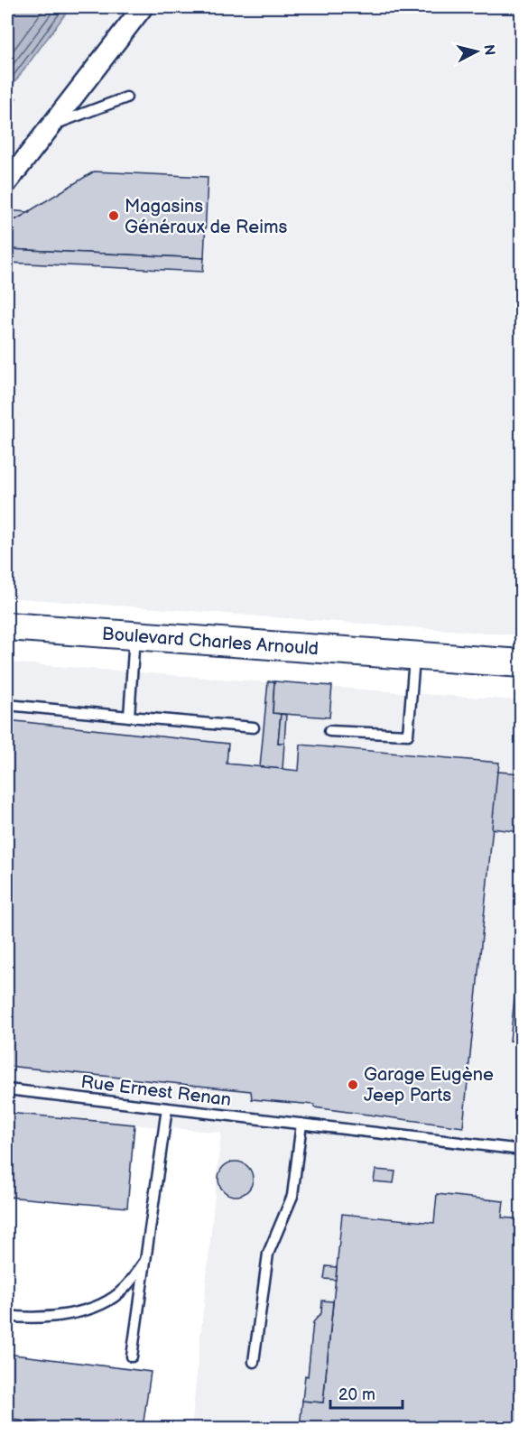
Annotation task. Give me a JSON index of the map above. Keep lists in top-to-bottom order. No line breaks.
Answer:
{"streets":{"main road":["Boulevard Charles Arnould"],"lane":["Rue Ernest Renan"]},"places":["Magasins Généraux de Reims","Garage Eugène Jeep Parts"],"scale_bar":"20 m","north":"right"}
